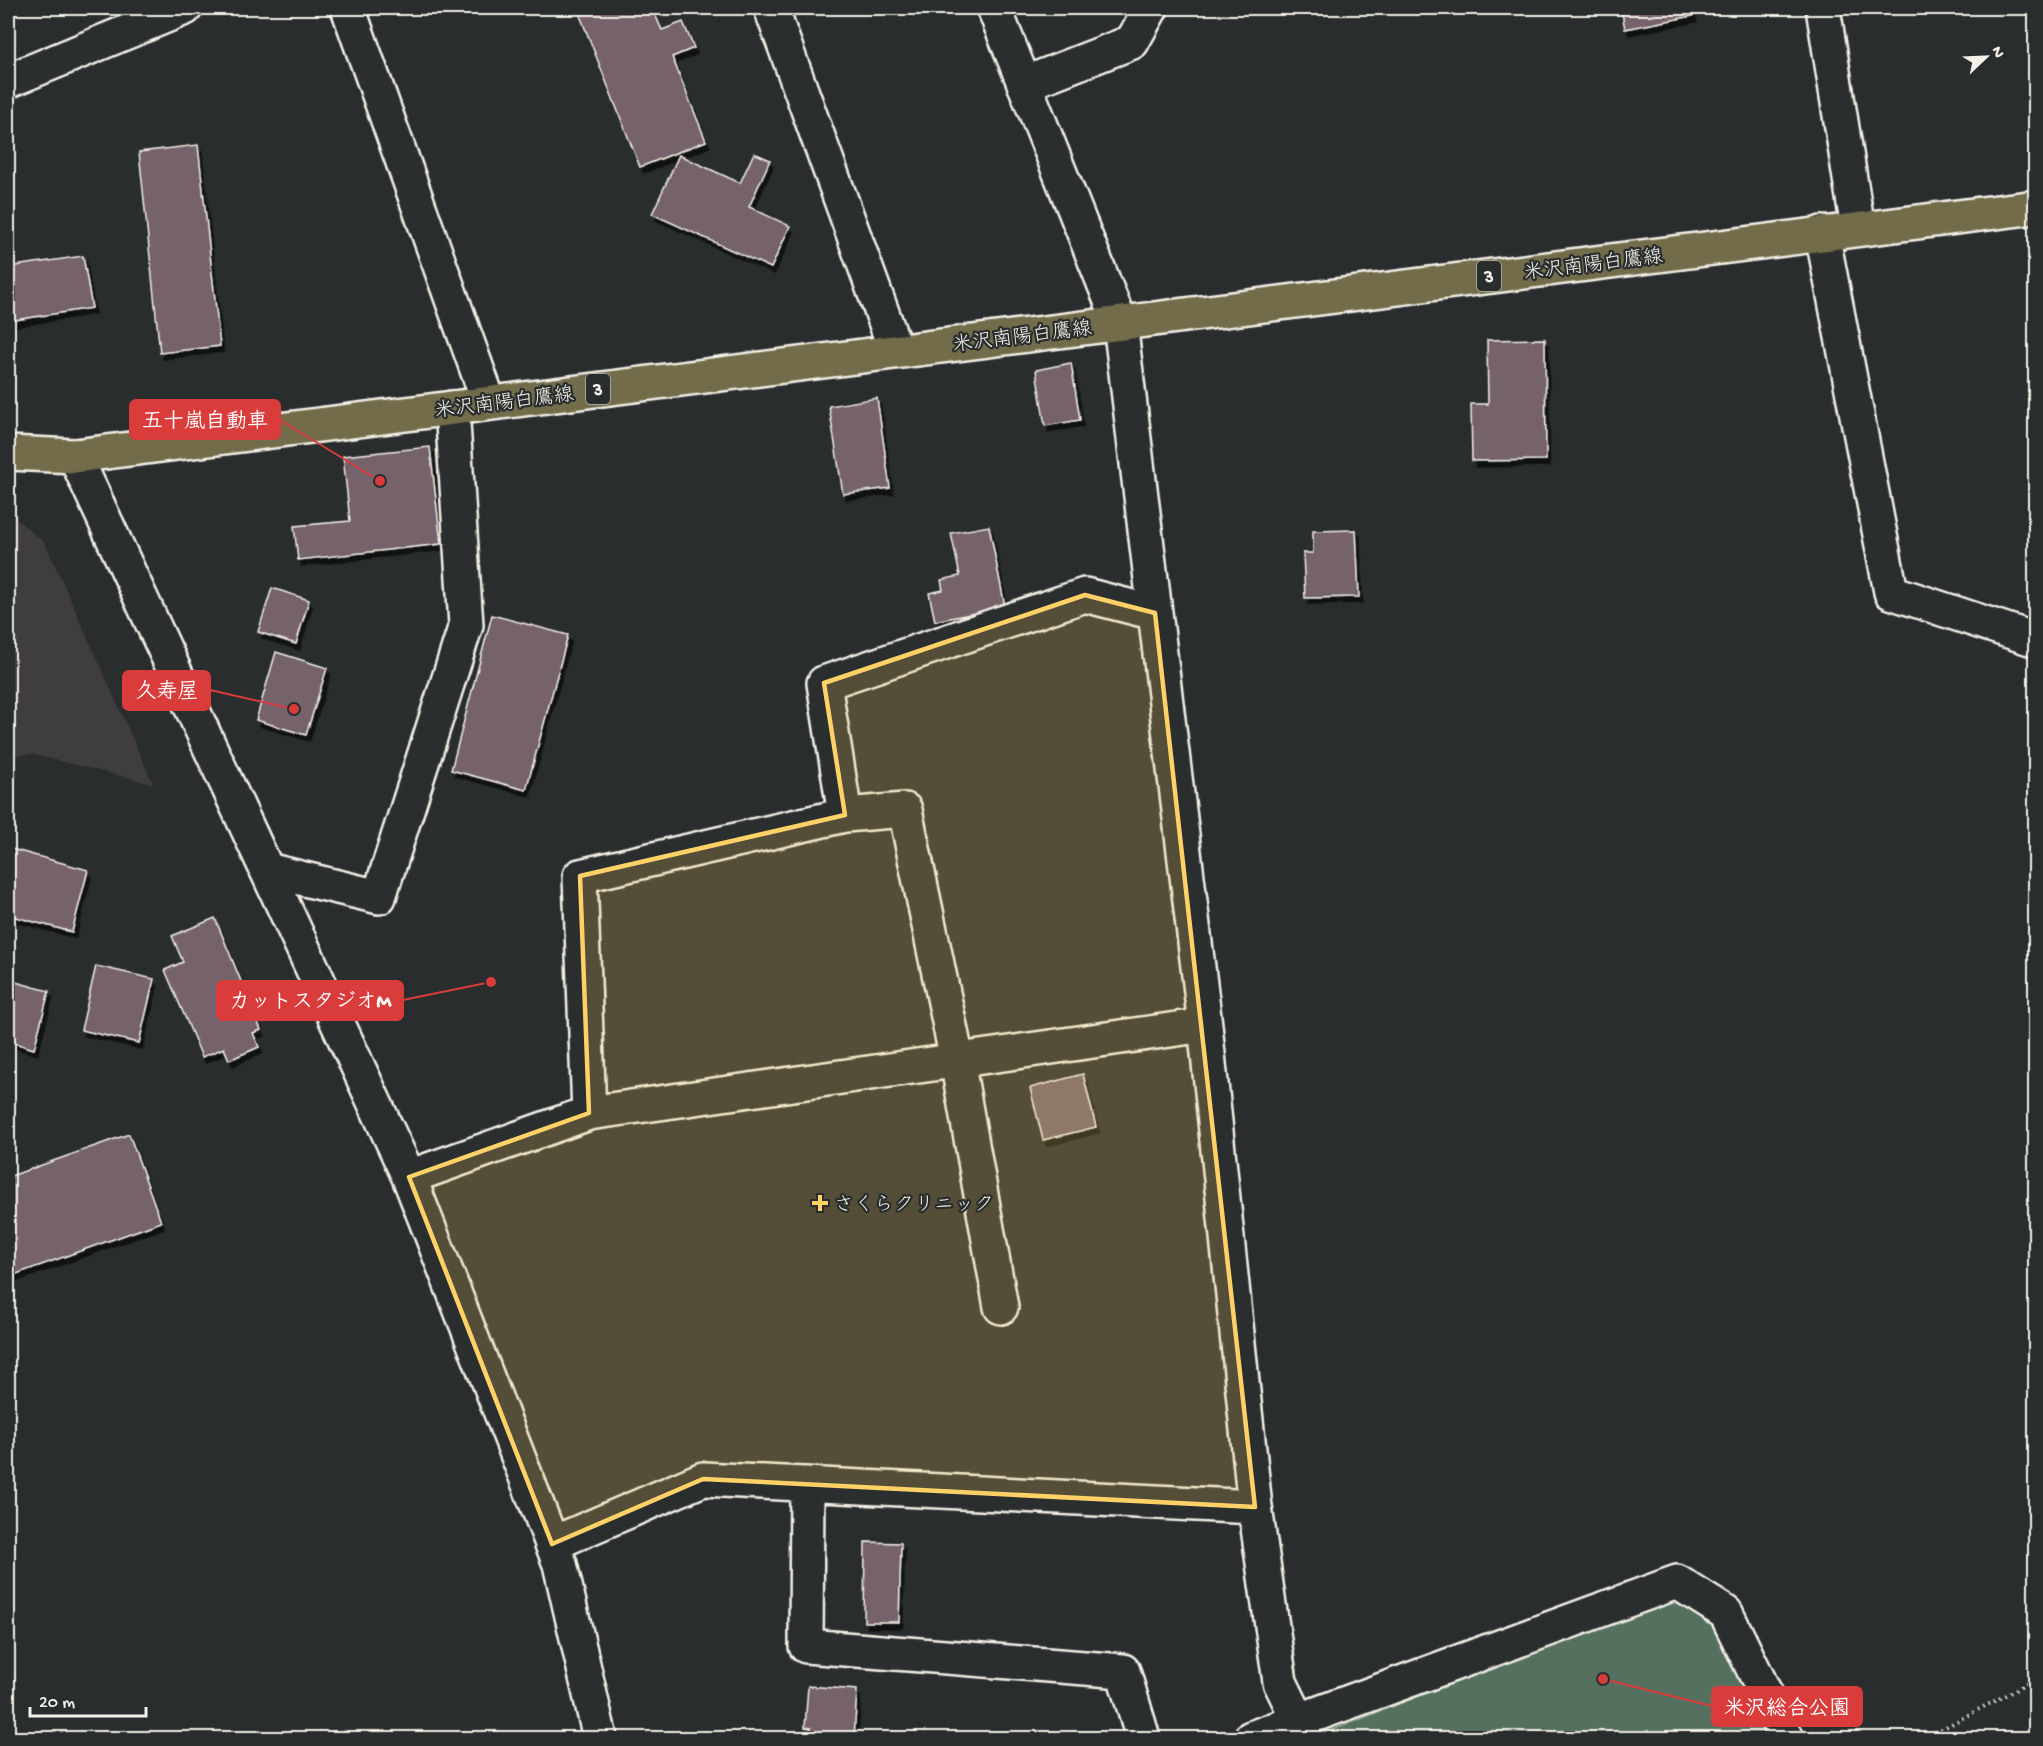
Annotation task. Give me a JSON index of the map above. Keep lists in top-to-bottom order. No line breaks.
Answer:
{"streets":{"main road":["米沢南陽白鷹線","3"]},"places":{"other":["五十嵐自動車","久寿屋","カットスタジオM","米沢総合公園"],"health":["さくらクリニック"]},"scale_bar":"20 m","north":"top right"}
